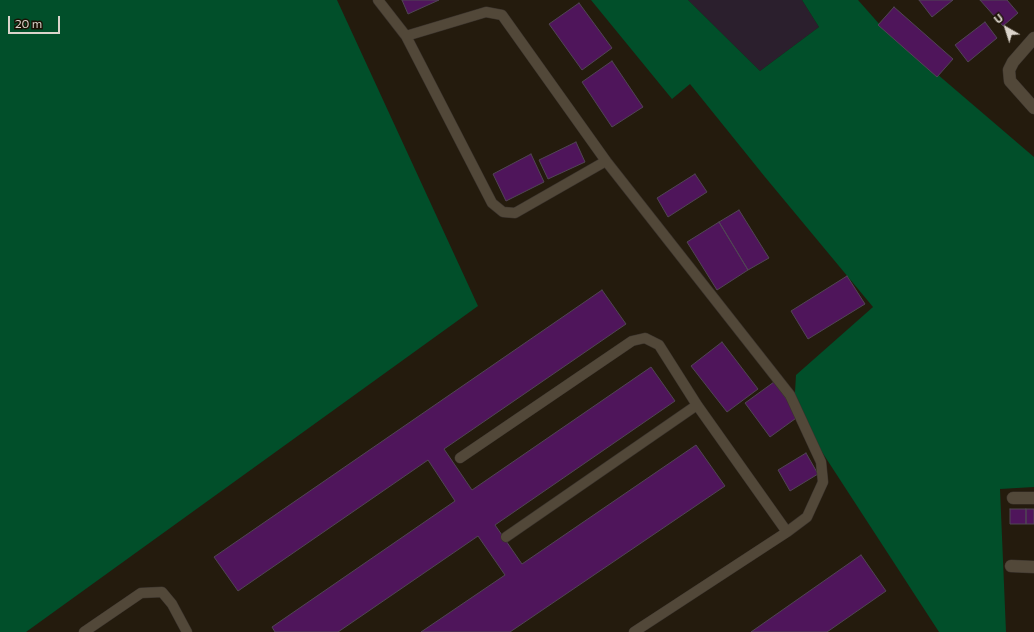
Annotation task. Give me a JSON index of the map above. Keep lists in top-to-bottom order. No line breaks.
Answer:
{"scale_bar":"20 m","north":"top left"}
